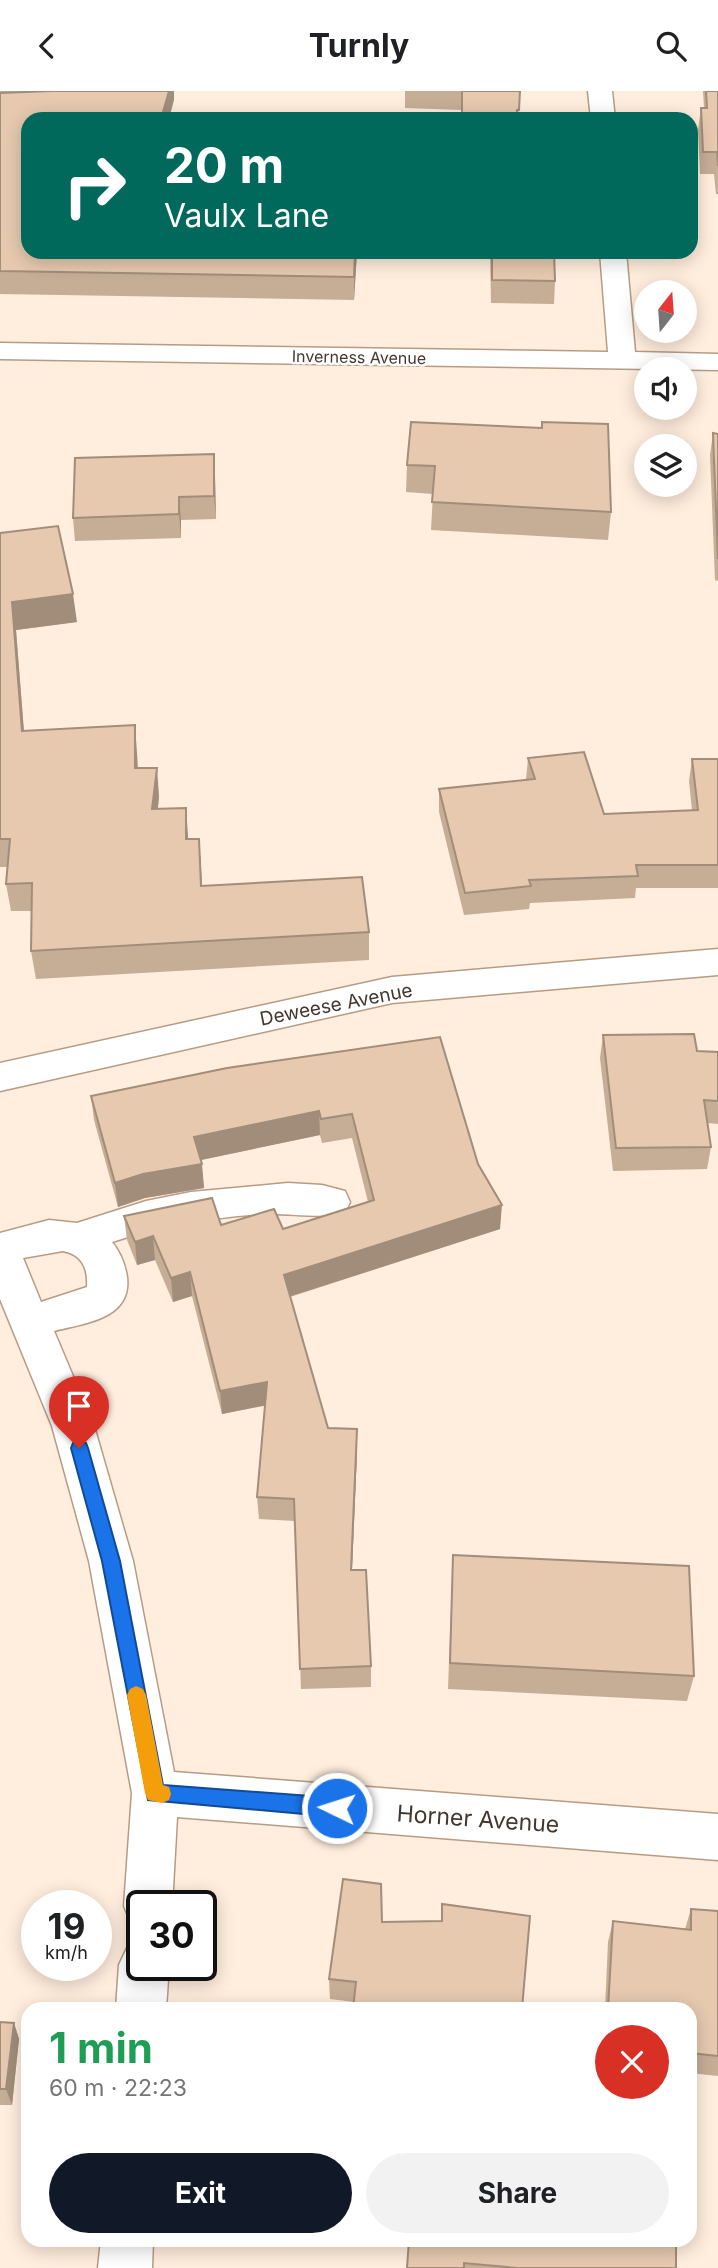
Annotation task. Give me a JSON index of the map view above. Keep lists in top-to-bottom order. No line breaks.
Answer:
{"streets":{"street":["Inverness Avenue","Deweese Avenue","Horner Avenue"]},"north":"top","page":{"header":"Turnly","turn":["20 m","Vaulx Lane"],"speed":"19 km/h","limit":"30","heading":["1 min","60 m · 22:23"],"buttons":["Exit","Share"]}}
